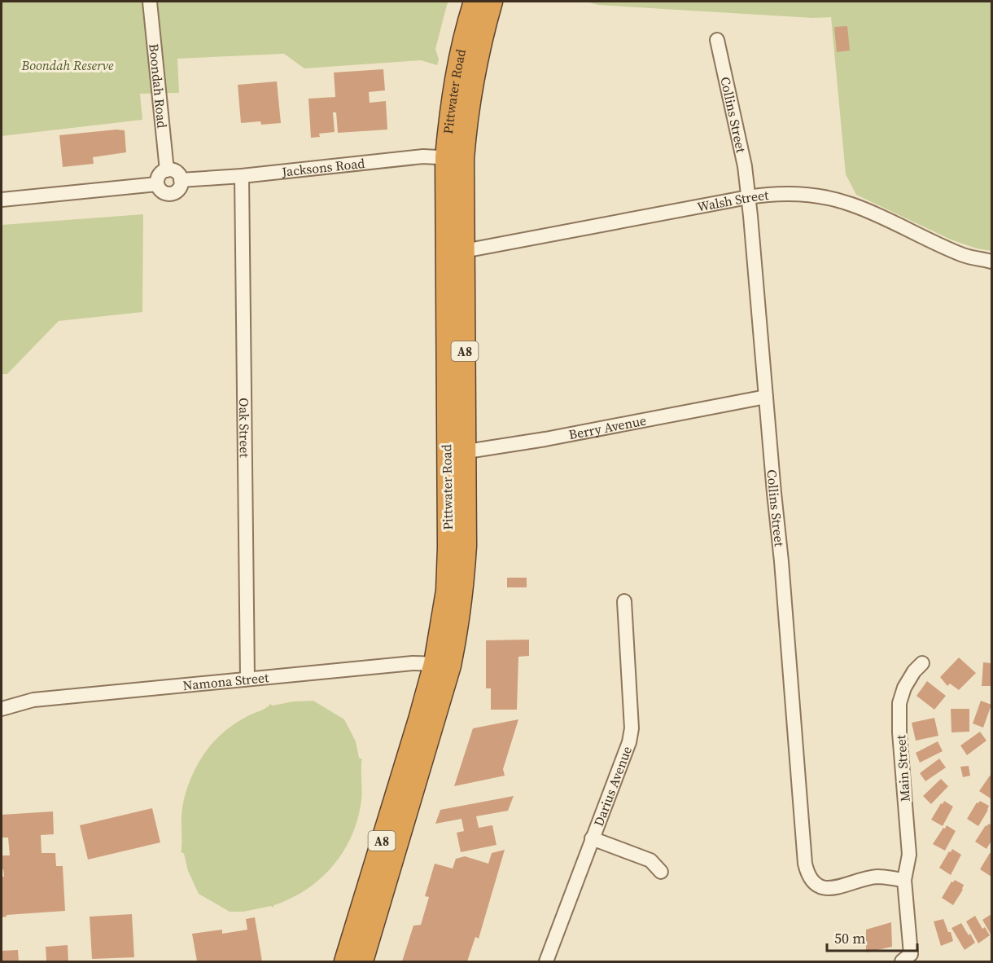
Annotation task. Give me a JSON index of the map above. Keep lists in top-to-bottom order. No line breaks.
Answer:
{"streets":{"highway":["Pittwater Road","A8"],"street":["Boondah Road","Collins Street","Jacksons Road","Walsh Street","Oak Street","Berry Avenue","Namona Street","Main Street","Darius Avenue"]},"crossings":[["Boondah Road","Jacksons Road"],["Pittwater Road","Jacksons Road"],["Pittwater Road","Walsh Street"],["Pittwater Road","Berry Avenue"],["Pittwater Road","Namona Street"],["Collins Street","Walsh Street"],["Collins Street","Berry Avenue"],["Collins Street","Main Street"],["Jacksons Road","Oak Street"],["Oak Street","Namona Street"]],"parks":["Boondah Reserve"],"scale_bar":"50 m"}
